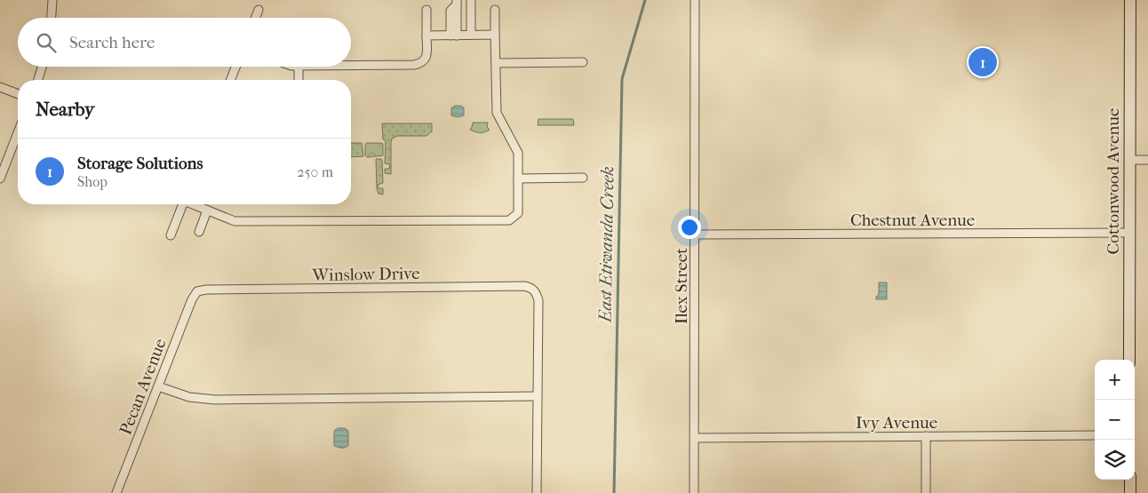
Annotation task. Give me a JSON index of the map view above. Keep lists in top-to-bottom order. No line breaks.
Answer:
{"streets":{"street":["Cottonwood Avenue","Chestnut Avenue","Winslow Drive","Ilex Street","Pecan Avenue","Ivy Avenue"]},"crossings":[["Cottonwood Avenue","Chestnut Avenue"],["Chestnut Avenue","Ilex Street"],["Winslow Drive","Pecan Avenue"],["Ilex Street","Ivy Avenue"]],"water":["East Etiwanda Creek"],"page":{"search":"Search here","pins":"1","heading":"Nearby","list":[{"mark":"1","name":"Storage Solutions","note":"Shop","value":"250 m"}],"map_buttons":["+","−"]}}
